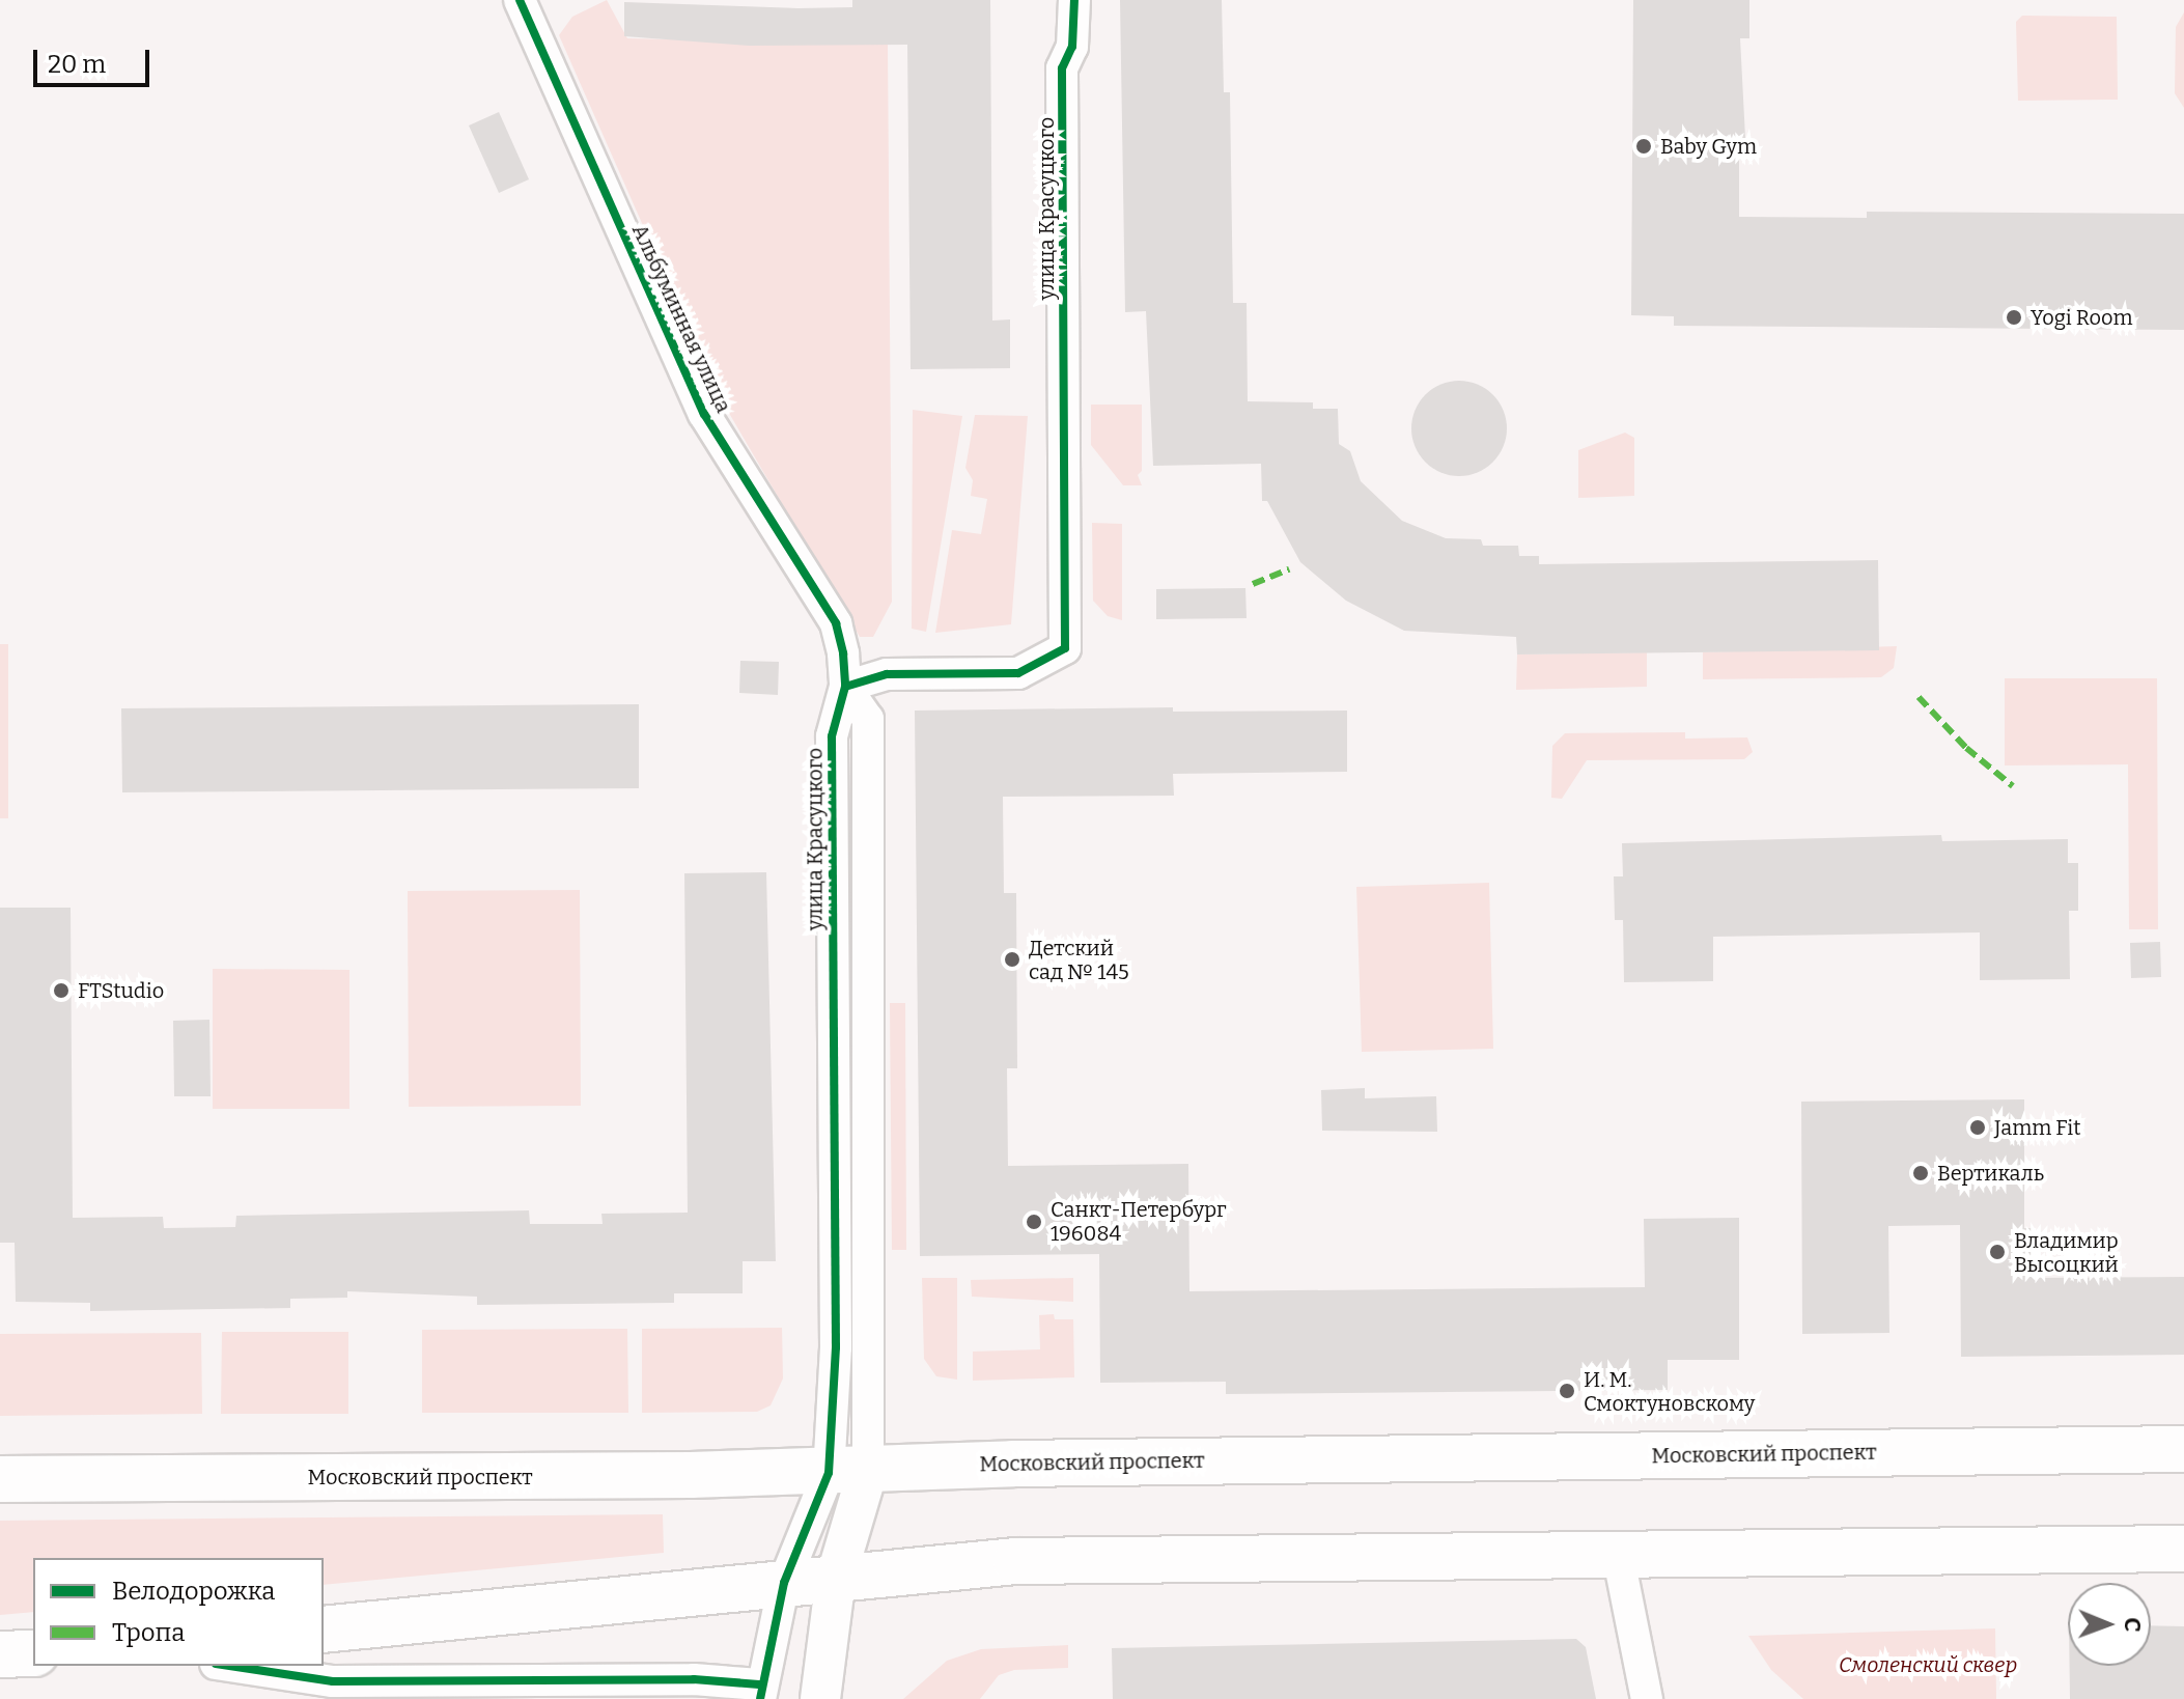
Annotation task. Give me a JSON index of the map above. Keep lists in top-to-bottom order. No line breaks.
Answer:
{"streets":{"main road":["Московский проспект"],"street":["улица Красуцкого","Альбуминная улица"]},"crossings":[["улица Красуцкого","Альбуминная улица"],["улица Красуцкого","Московский проспект"]],"parks":["Смоленский сквер"],"places":["Baby Gym","Yogi Room","Детский сад № 145","FTStudio","Jamm Fit","Вертикаль","Санкт-Петербург 196084","Владимир Высоцкий","И. М. Смоктуновскому"],"legend":["Велодорожка","Тропа"],"scale_bar":"20 m","north":"right"}
